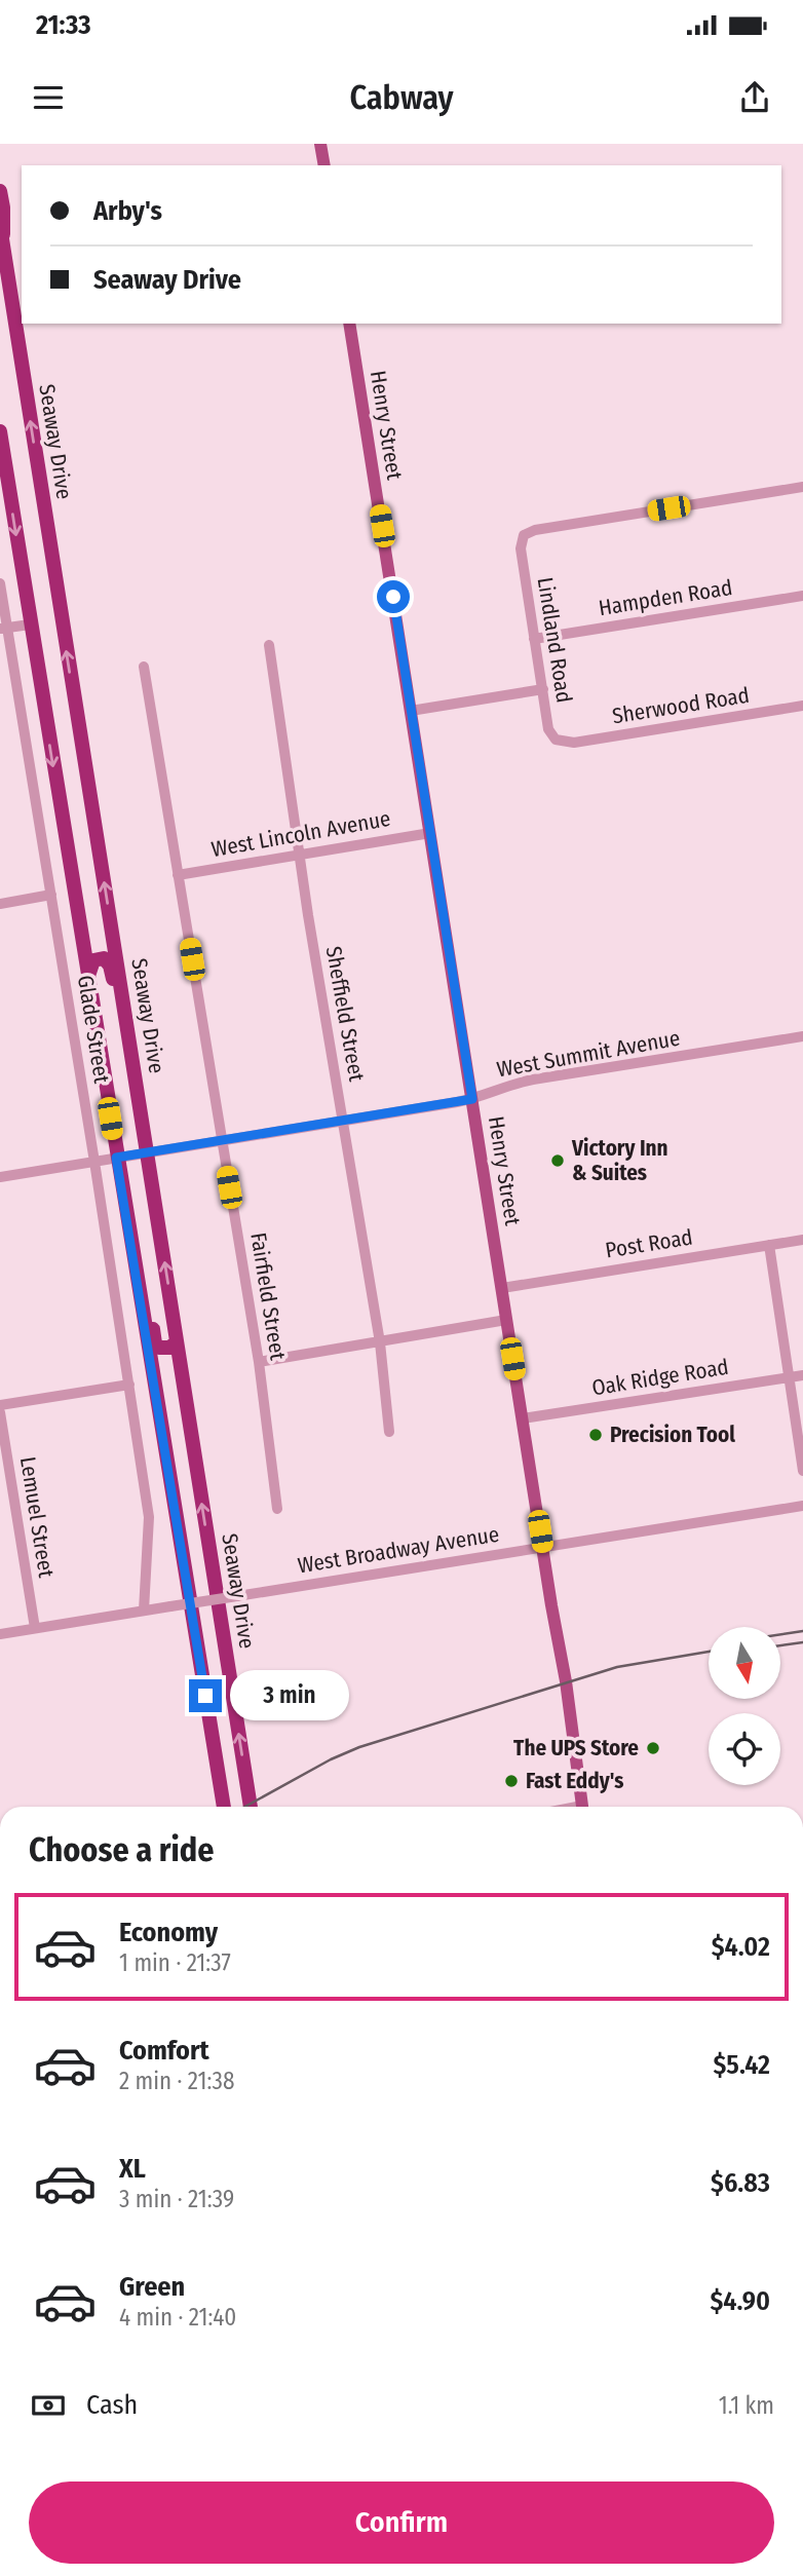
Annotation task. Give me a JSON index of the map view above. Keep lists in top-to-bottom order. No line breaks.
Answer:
{"streets":{"highway":["Seaway Drive"],"main road":["Henry Street"],"street":["Hampden Road","Lindland Road","Sherwood Road","West Lincoln Avenue","Sheffield Street","Glade Street","West Summit Avenue","Post Road","Fairfield Street","Oak Ridge Road","Lemuel Street","West Broadway Avenue"]},"crossings":[["Henry Street","West Lincoln Avenue"],["Henry Street","West Summit Avenue"],["Henry Street","Post Road"],["Henry Street","Oak Ridge Road"],["Henry Street","West Broadway Avenue"],["Seaway Drive","West Summit Avenue"],["Hampden Road","Lindland Road"],["Lindland Road","Sherwood Road"],["West Lincoln Avenue","Sheffield Street"],["West Lincoln Avenue","Fairfield Street"],["Sheffield Street","West Summit Avenue"],["Glade Street","West Summit Avenue"],["Glade Street","West Broadway Avenue"],["West Summit Avenue","Fairfield Street"],["Lemuel Street","West Broadway Avenue"]],"places":["Victory Inn & Suites","Precision Tool","The UPS Store","Fast Eddy's"],"north":"bottom","page":{"status":"21:33","header":"Cabway","banner":["Arby's","Seaway Drive"],"bubble":"3 min","heading":"Choose a ride","list":[{"name":"Economy","note":"1 min · 21:37","value":"$4.02"},{"name":"Comfort","note":"2 min · 21:38","value":"$5.42"},{"name":"XL","note":"3 min · 21:39","value":"$6.83"},{"name":"Green","note":"4 min · 21:40","value":"$4.90"}],"pay":["Cash","1.1 km"],"buttons":"Confirm"}}
